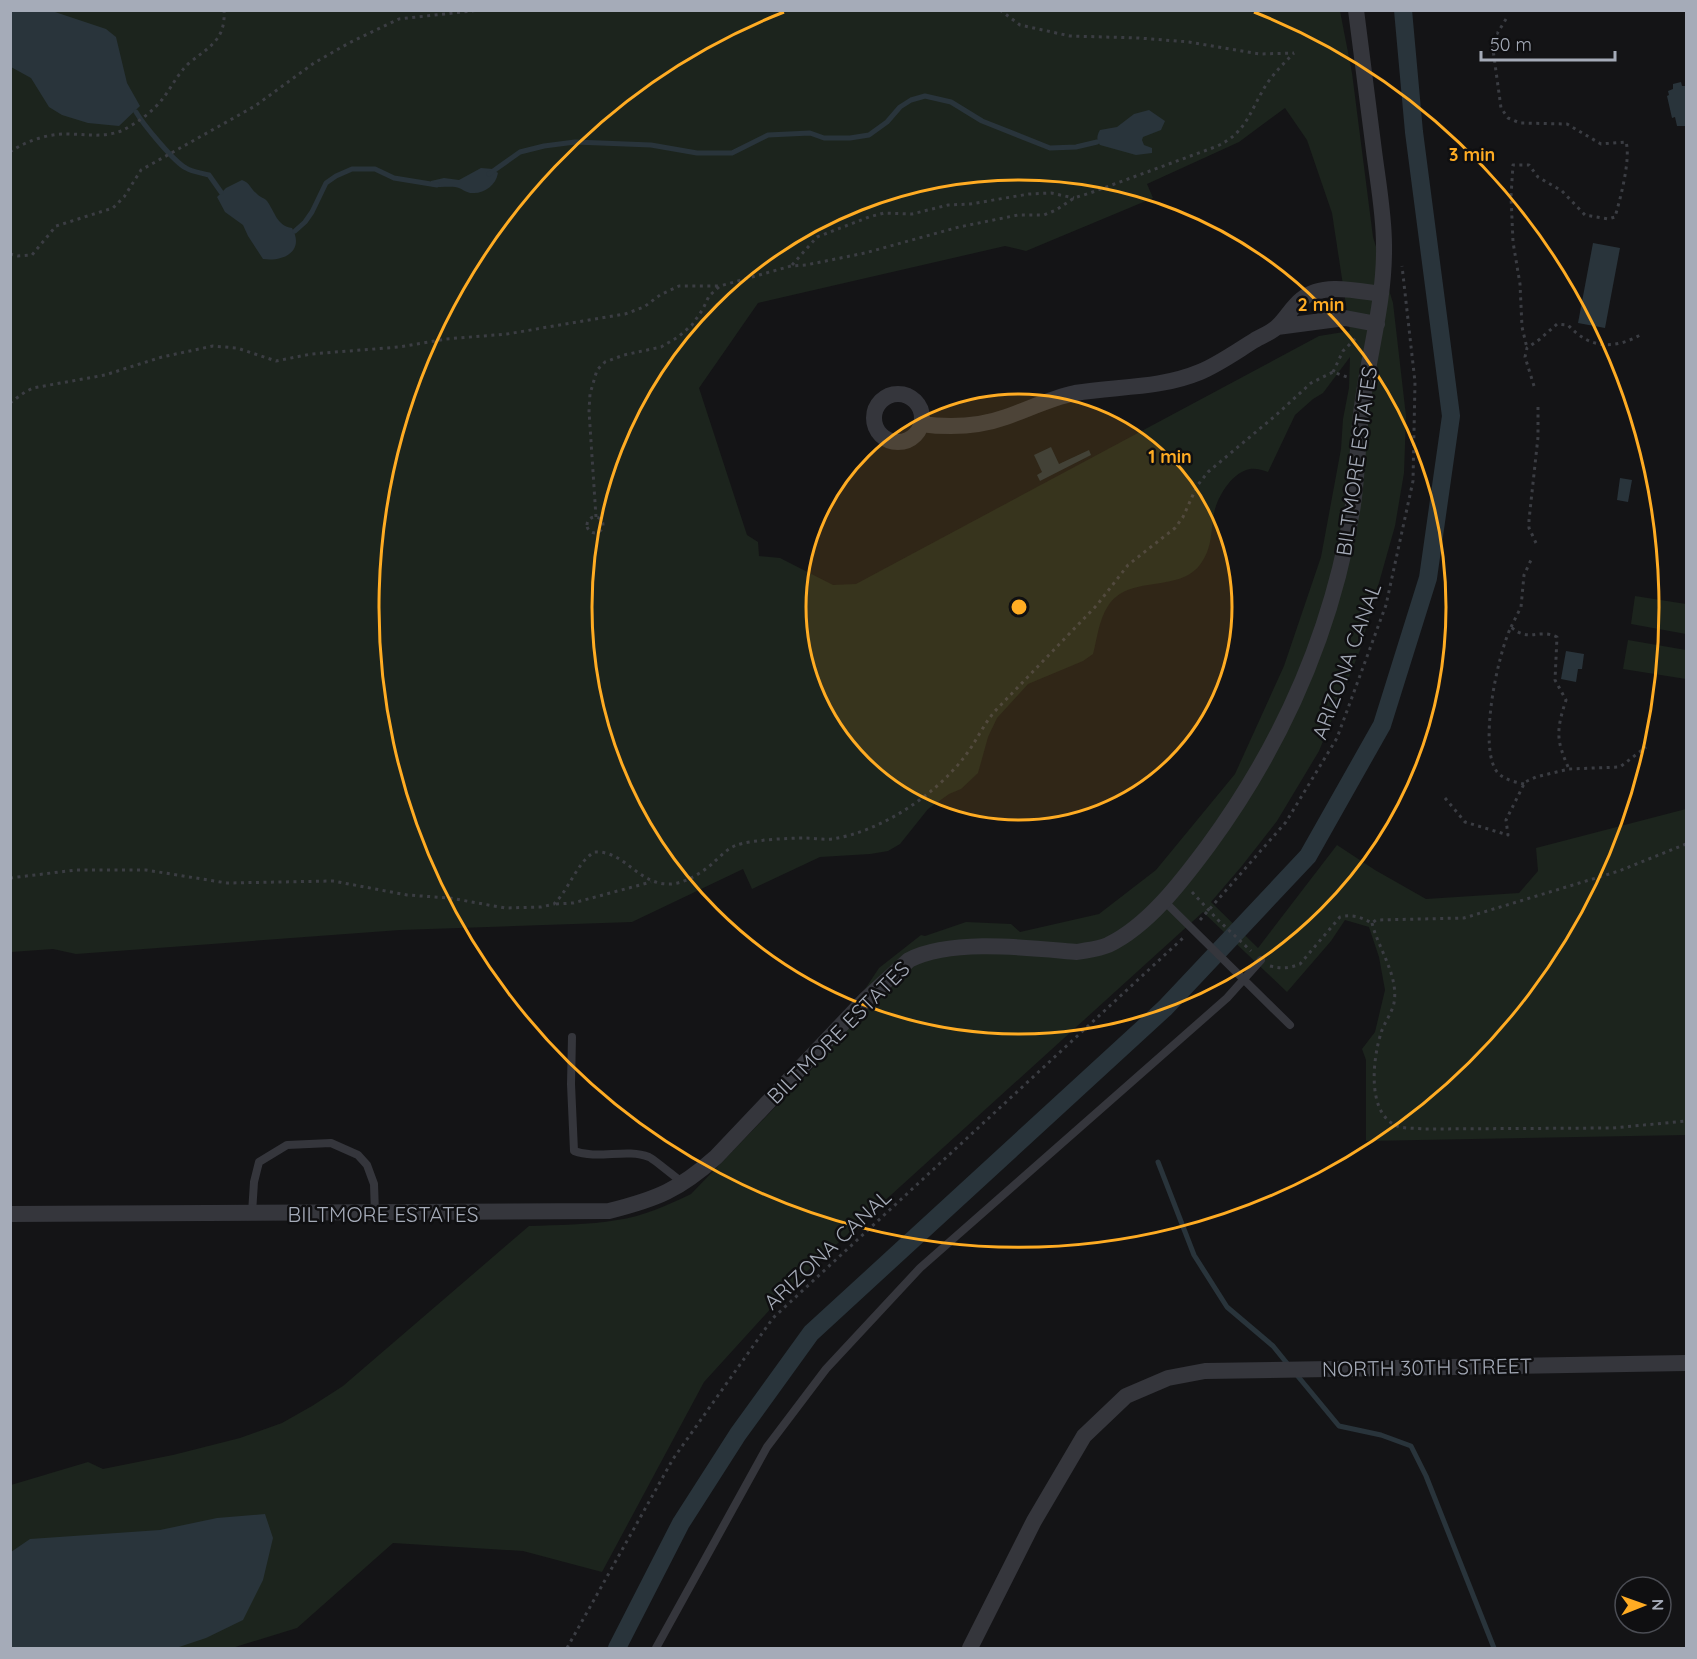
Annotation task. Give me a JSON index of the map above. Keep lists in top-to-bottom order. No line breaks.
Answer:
{"streets":{"street":["BILTMORE ESTATES","NORTH 30TH STREET"],"path":["ARIZONA CANAL"]},"scale_bar":"50 m","north":"right","rings":["3 min","2 min","1 min"]}
